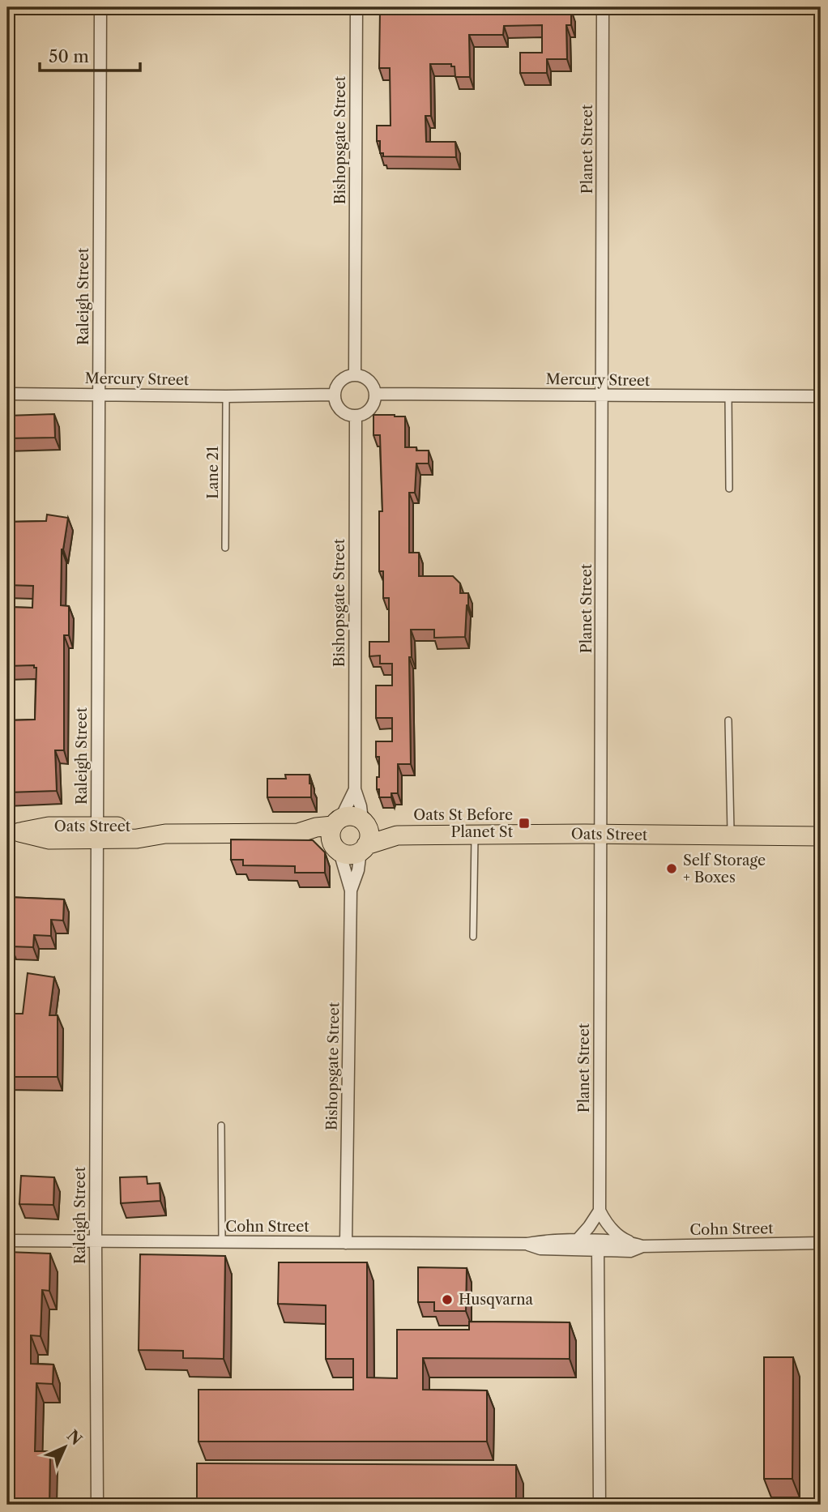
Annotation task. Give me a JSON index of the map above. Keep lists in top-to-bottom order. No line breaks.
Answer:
{"streets":{"main road":["Oats Street"],"street":["Bishopsgate Street","Planet Street","Raleigh Street","Mercury Street","Cohn Street"],"lane":["Lane 21"]},"crossings":[["Bishopsgate Street","Mercury Street"],["Bishopsgate Street","Oats Street"],["Bishopsgate Street","Cohn Street"],["Planet Street","Mercury Street"],["Planet Street","Oats Street"],["Raleigh Street","Mercury Street"],["Raleigh Street","Oats Street"],["Raleigh Street","Cohn Street"],["Mercury Street","Lane 21"]],"places":{"transit":["Oats St Before Planet St"],"other":["Self Storage + Boxes","Husqvarna"]},"scale_bar":"50 m","north":"top right"}
